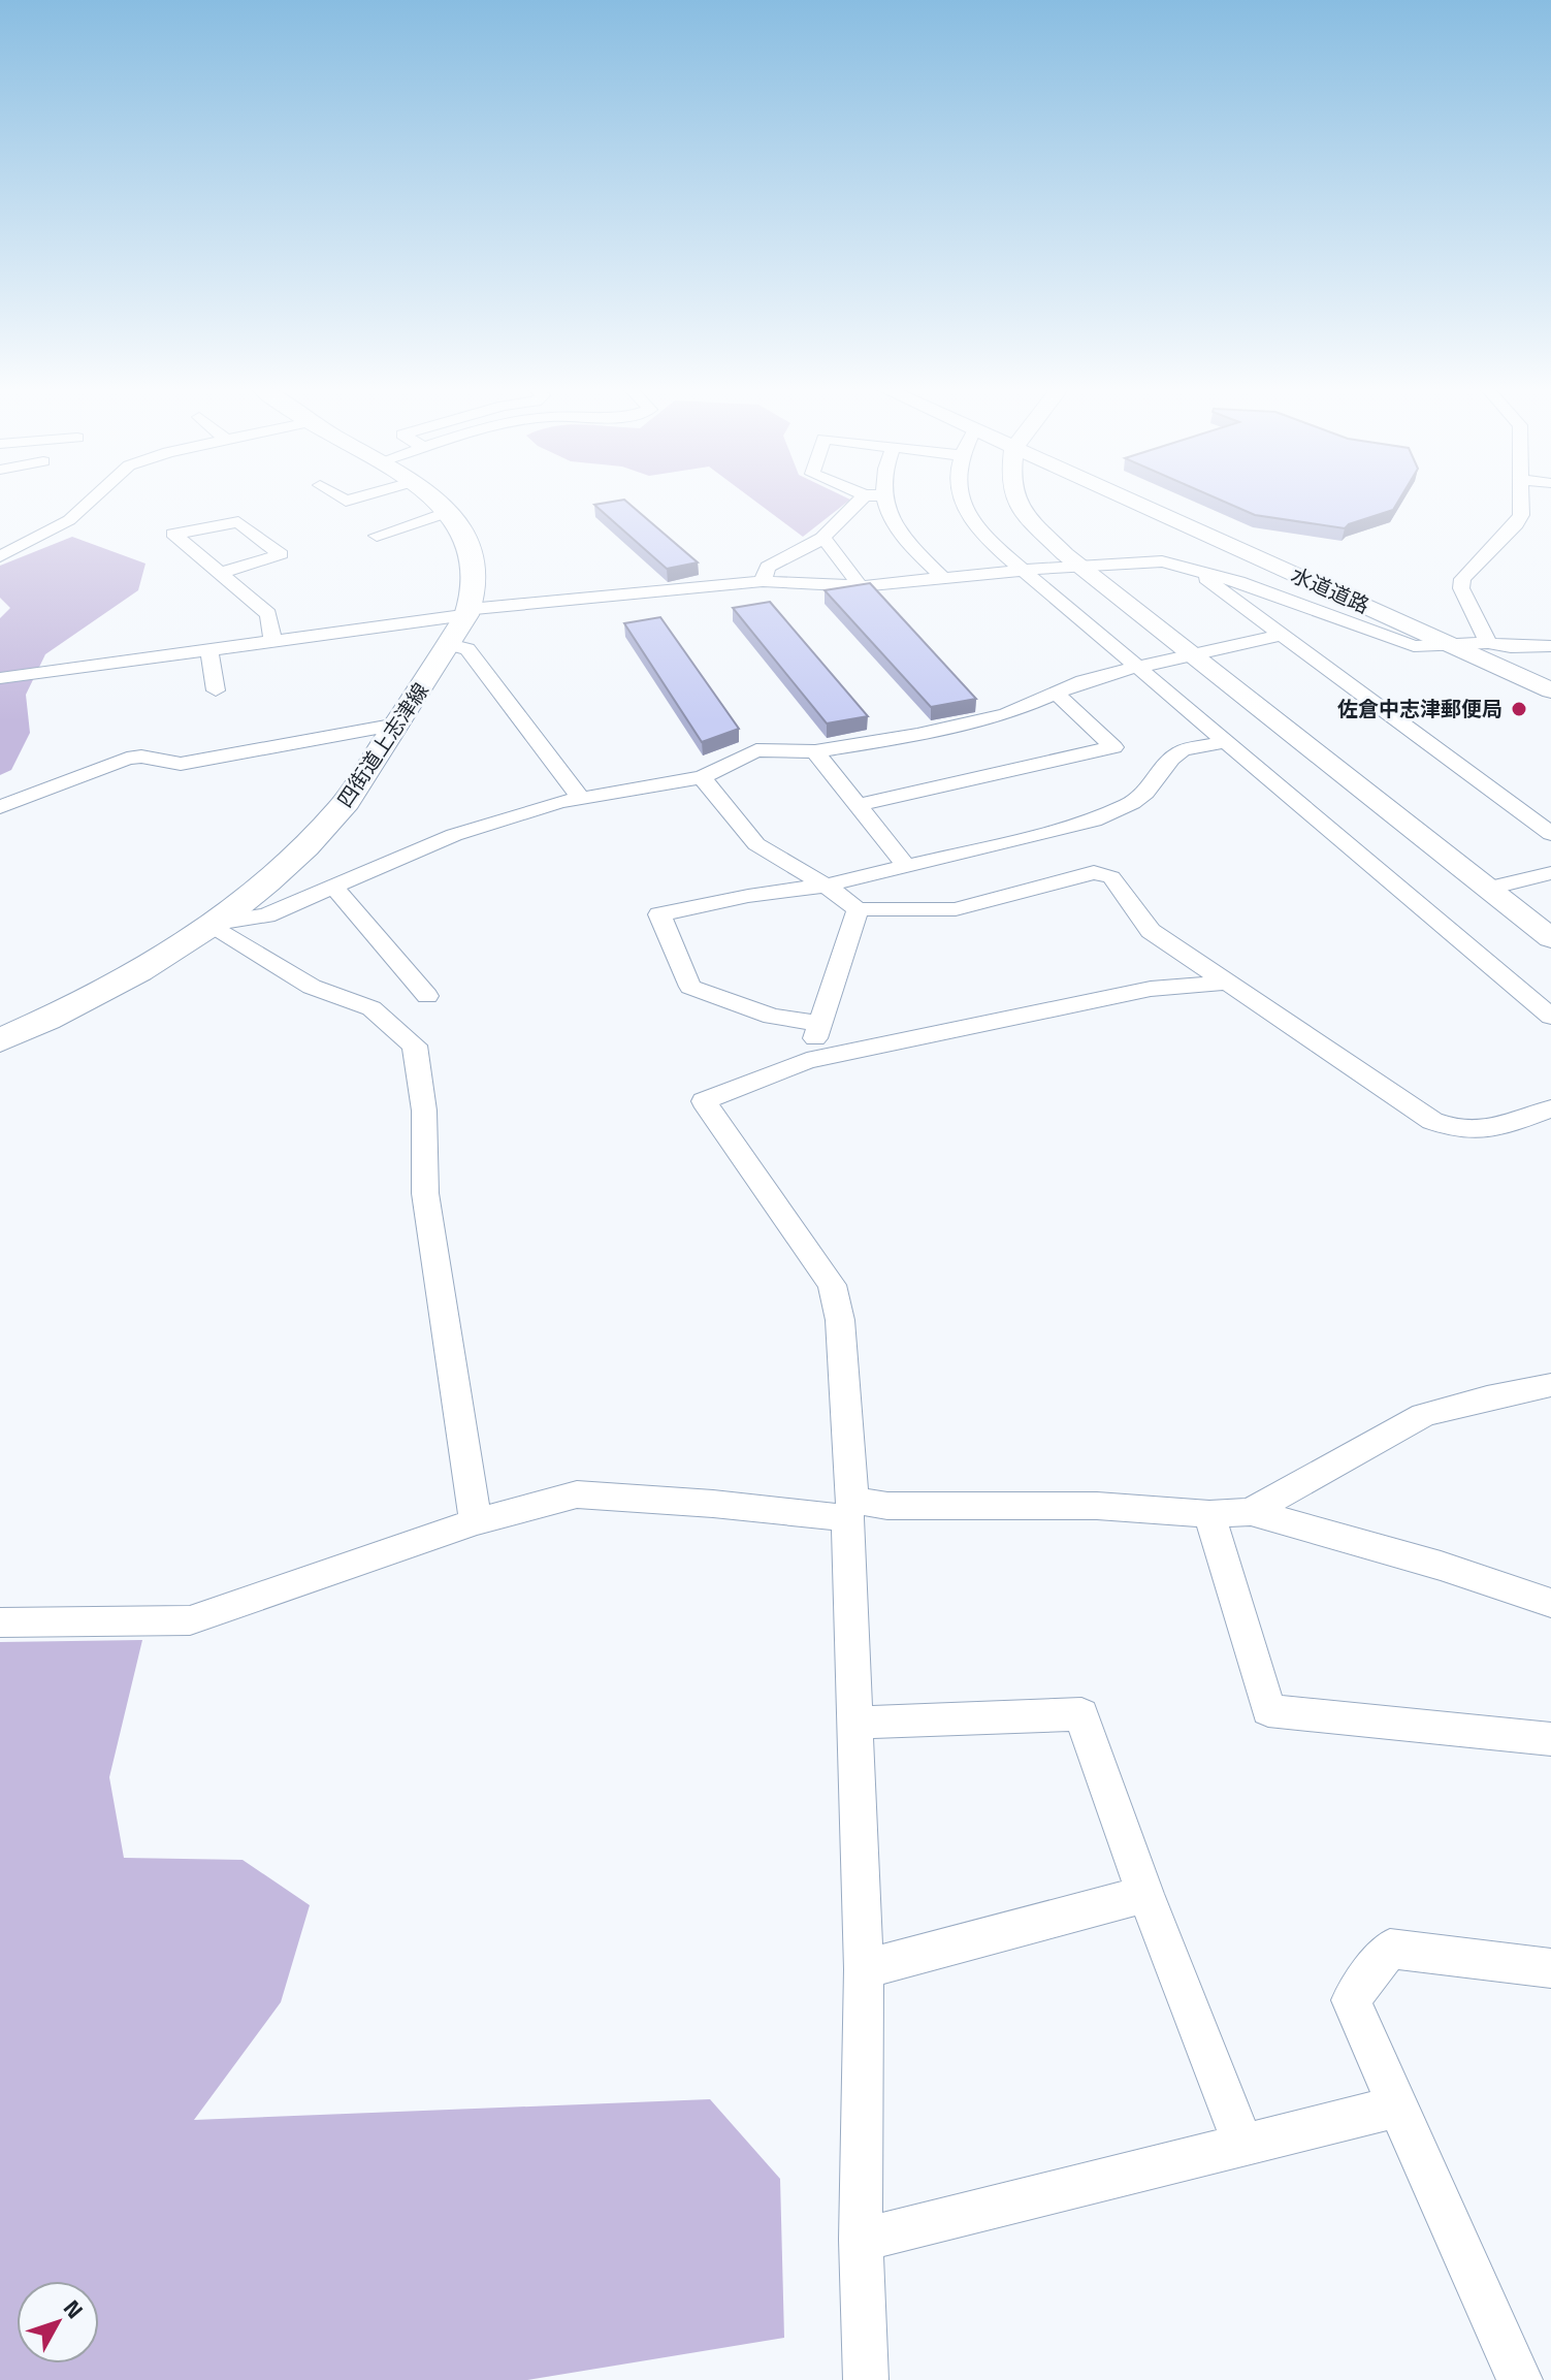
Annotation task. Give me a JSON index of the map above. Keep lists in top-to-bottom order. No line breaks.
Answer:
{"streets":{"main road":["四街道上志津線"],"street":["水道道路"]},"places":["佐倉中志津郵便局"],"north":"top right"}
